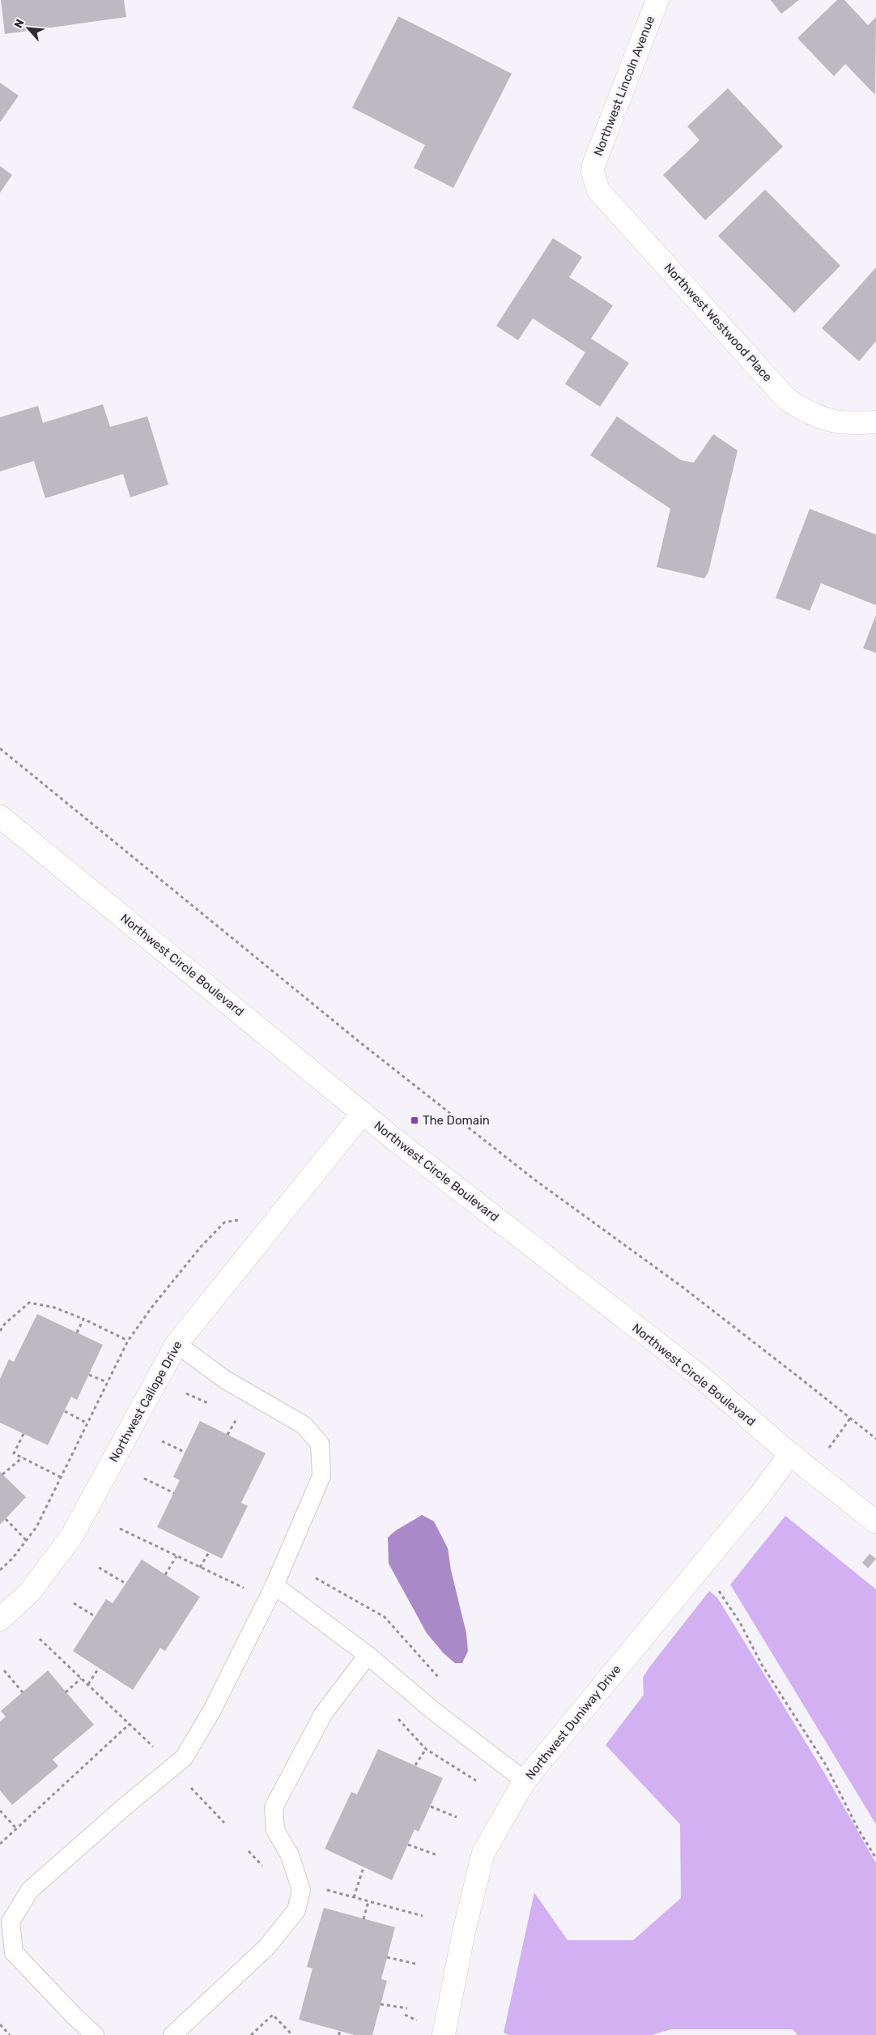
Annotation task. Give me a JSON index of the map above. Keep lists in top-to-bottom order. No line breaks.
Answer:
{"streets":{"street":["Northwest Lincoln Avenue","Northwest Westwood Place","Northwest Circle Boulevard","Northwest Caliope Drive","Northwest Duniway Drive"]},"crossings":[["Northwest Lincoln Avenue","Northwest Westwood Place"],["Northwest Circle Boulevard","Northwest Caliope Drive"],["Northwest Circle Boulevard","Northwest Duniway Drive"]],"places":{"transit":["The Domain"]},"north":"top left"}
